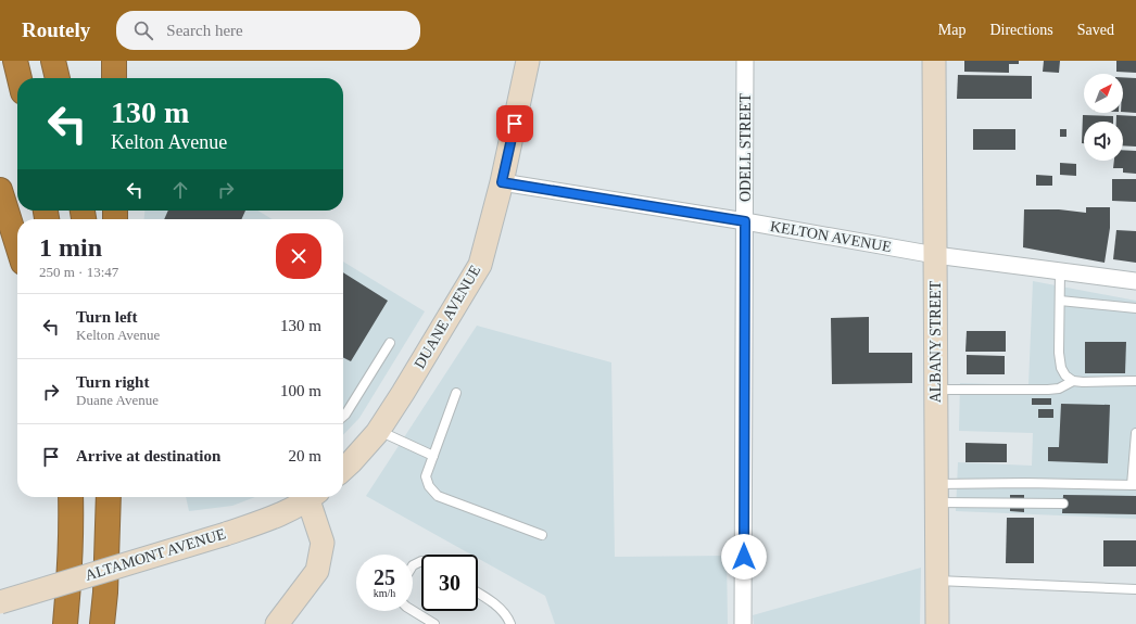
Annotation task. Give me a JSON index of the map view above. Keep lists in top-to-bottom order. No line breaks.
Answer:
{"streets":{"main road":["DUANE AVENUE","ALBANY STREET","ALTAMONT AVENUE"],"street":["ODELL STREET","KELTON AVENUE"]},"crossings":[["ODELL STREET","KELTON AVENUE"],["KELTON AVENUE","DUANE AVENUE"],["KELTON AVENUE","ALBANY STREET"]],"north":"top right","page":{"header":"Routely","search":"Search here","nav":["Map","Directions","Saved"],"turn":["130 m","Kelton Avenue"],"heading":["1 min","250 m · 13:47"],"list":[{"name":"Turn left","note":"Kelton Avenue","value":"130 m"},{"name":"Turn right","note":"Duane Avenue","value":"100 m"},{"name":"Arrive at destination","value":"20 m"}],"speed":"25 km/h","limit":"30"}}
